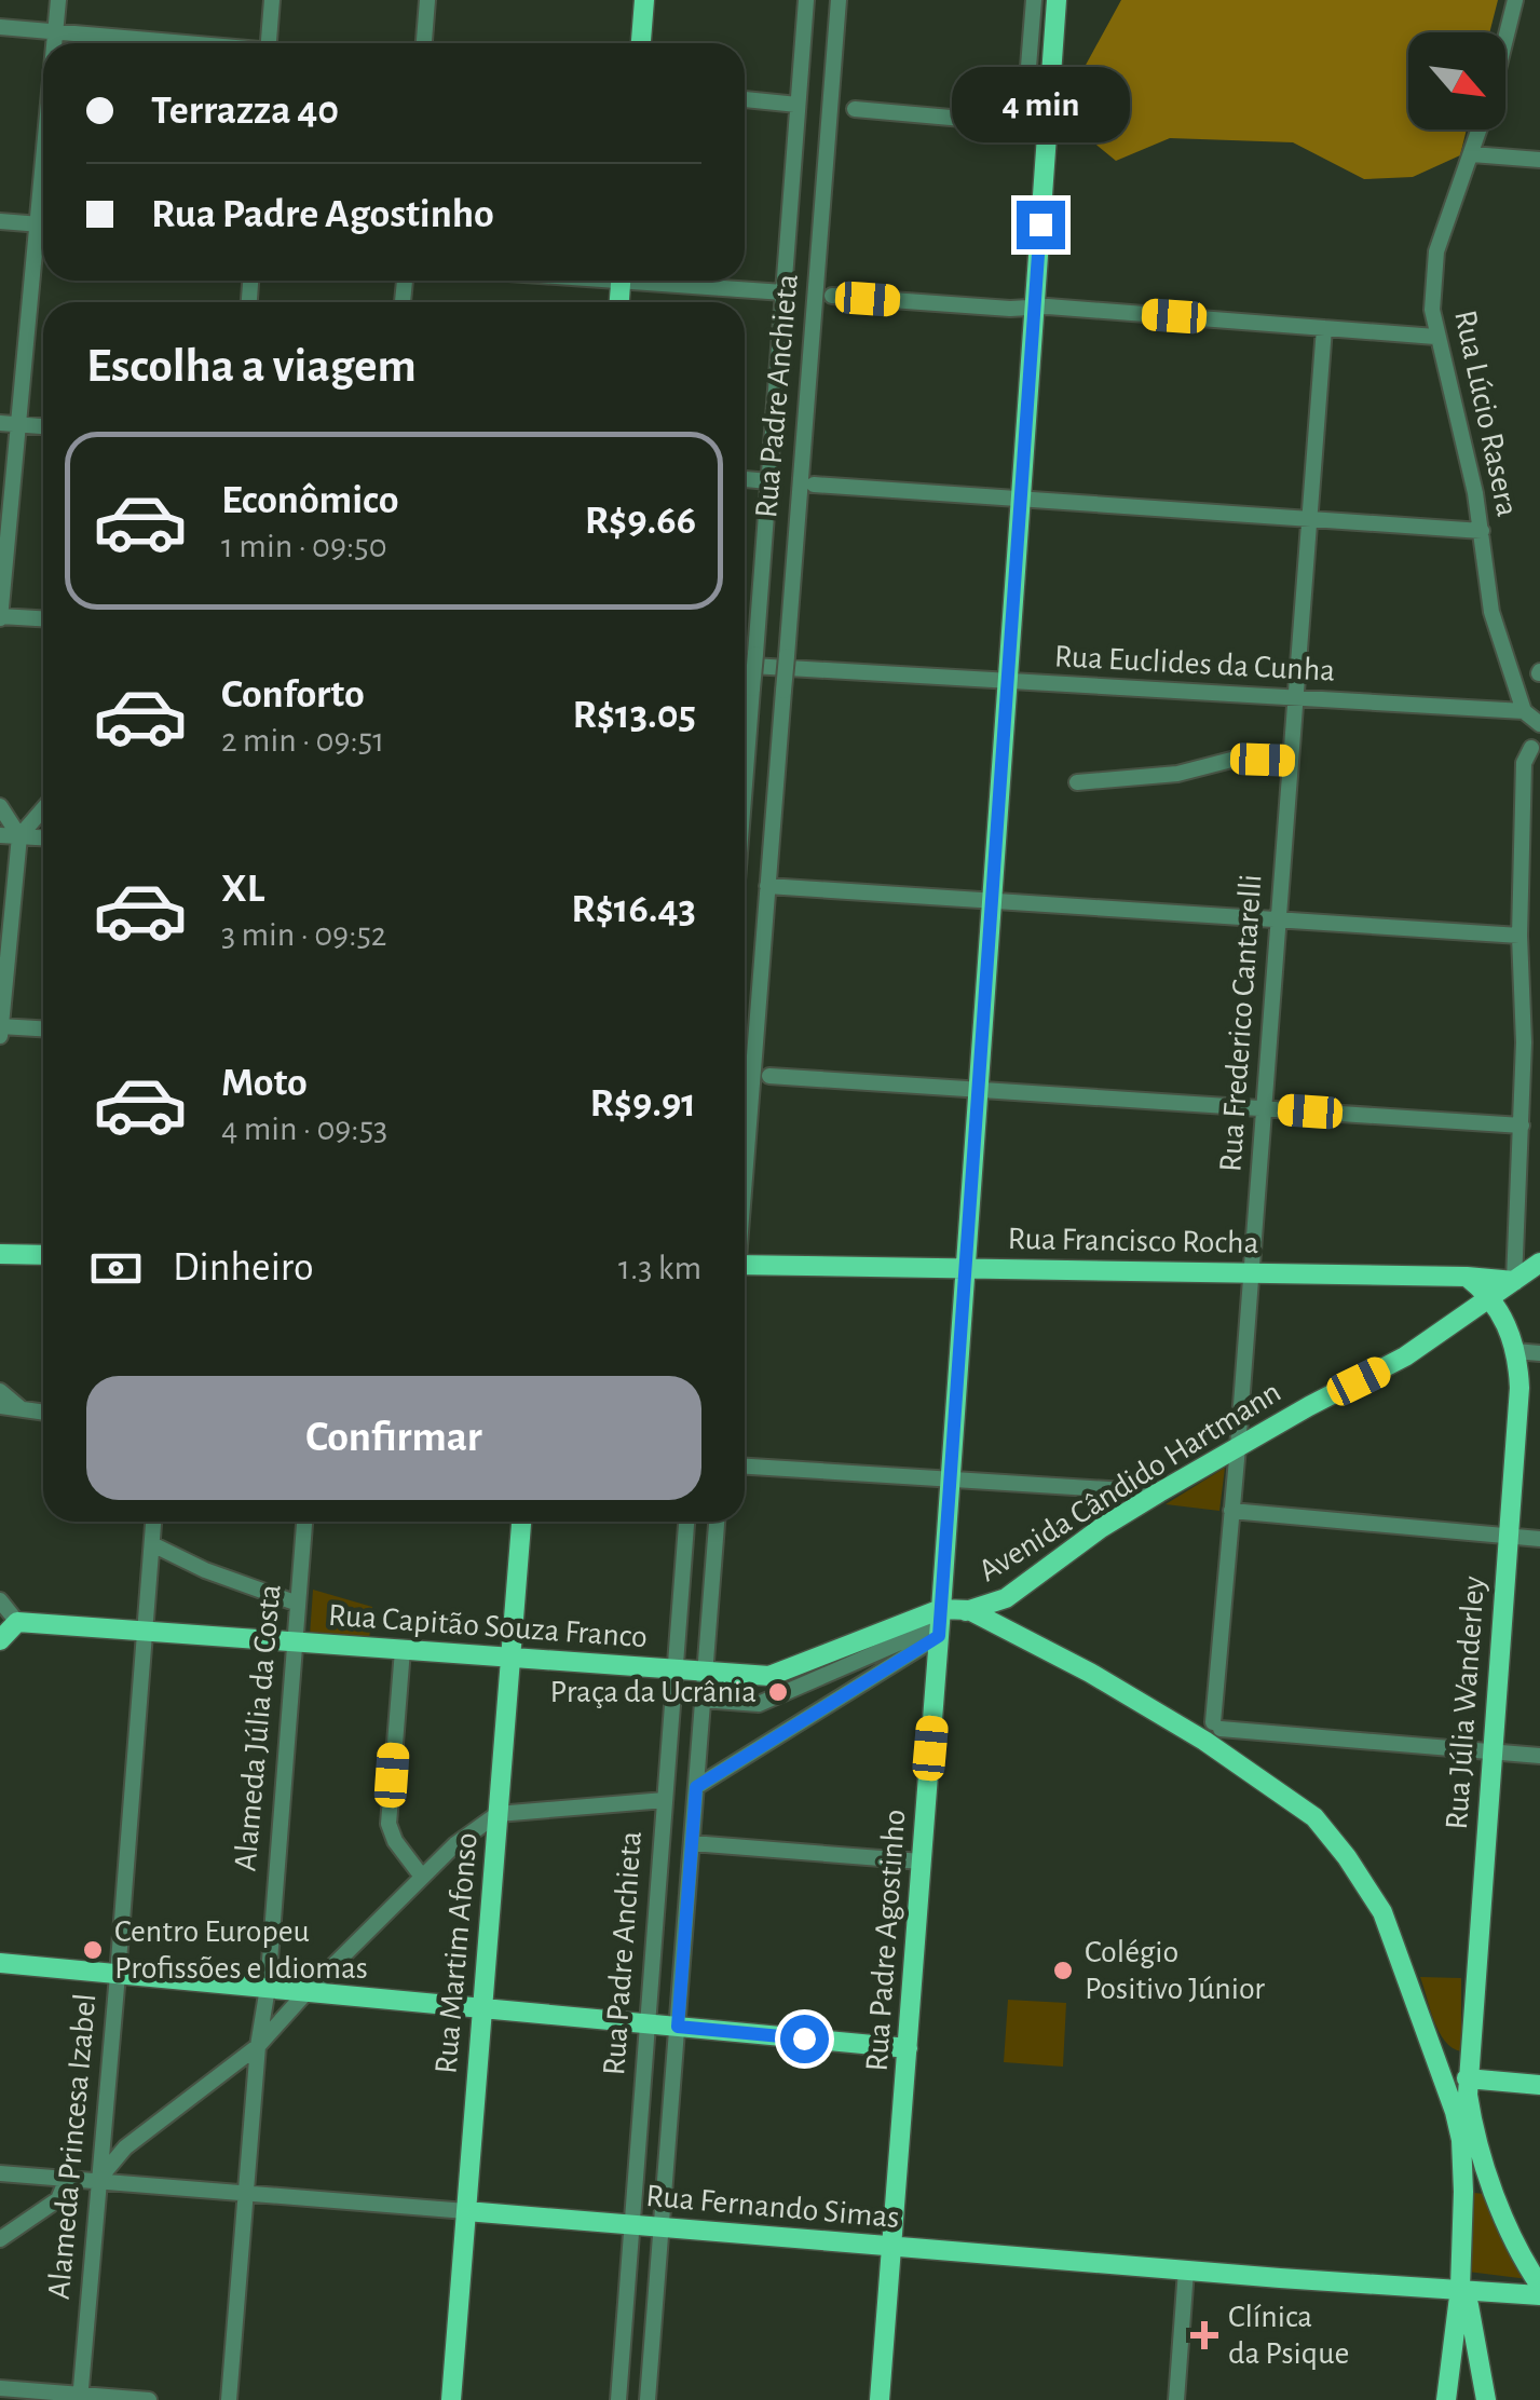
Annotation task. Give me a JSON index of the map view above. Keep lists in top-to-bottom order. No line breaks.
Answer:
{"streets":{"main road":["Rua Francisco Rocha","Avenida Cândido Hartmann","Rua Capitão Souza Franco","Rua Júlia Wanderley","Rua Padre Agostinho","Rua Martim Afonso","Rua Fernando Simas"],"street":["Rua Padre Anchieta","Rua Lúcio Rasera","Rua Euclides da Cunha","Rua Frederico Cantarelli","Alameda Júlia da Costa","Alameda Princesa Izabel"]},"crossings":[["Rua Padre Anchieta","Rua Capitão Souza Franco"],["Rua Padre Anchieta","Rua Fernando Simas"],["Rua Lúcio Rasera","Rua Euclides da Cunha"],["Rua Euclides da Cunha","Rua Frederico Cantarelli"],["Rua Euclides da Cunha","Rua Padre Agostinho"],["Rua Frederico Cantarelli","Rua Francisco Rocha"],["Rua Frederico Cantarelli","Avenida Cândido Hartmann"],["Rua Francisco Rocha","Avenida Cândido Hartmann"],["Rua Francisco Rocha","Rua Júlia Wanderley"],["Rua Francisco Rocha","Rua Padre Agostinho"],["Avenida Cândido Hartmann","Rua Júlia Wanderley"],["Rua Capitão Souza Franco","Alameda Júlia da Costa"],["Rua Capitão Souza Franco","Rua Padre Agostinho"],["Rua Capitão Souza Franco","Rua Martim Afonso"],["Rua Capitão Souza Franco","Alameda Princesa Izabel"],["Alameda Júlia da Costa","Rua Fernando Simas"],["Rua Padre Agostinho","Rua Fernando Simas"],["Rua Martim Afonso","Rua Fernando Simas"],["Alameda Princesa Izabel","Rua Fernando Simas"]],"places":{"other":["Praça da Ucrânia","Centro Europeu Profissões e Idiomas","Colégio Positivo Júnior"],"health":["Clínica da Psique"]},"north":"bottom right","page":{"banner":["Terrazza 40","Rua Padre Agostinho"],"bubble":"4 min","heading":"Escolha a viagem","list":[{"name":"Econômico","note":"1 min · 09:50","value":"R$9.66"},{"name":"Conforto","note":"2 min · 09:51","value":"R$13.05"},{"name":"XL","note":"3 min · 09:52","value":"R$16.43"},{"name":"Moto","note":"4 min · 09:53","value":"R$9.91"}],"pay":["Dinheiro","1.3 km"],"buttons":"Confirmar"}}
